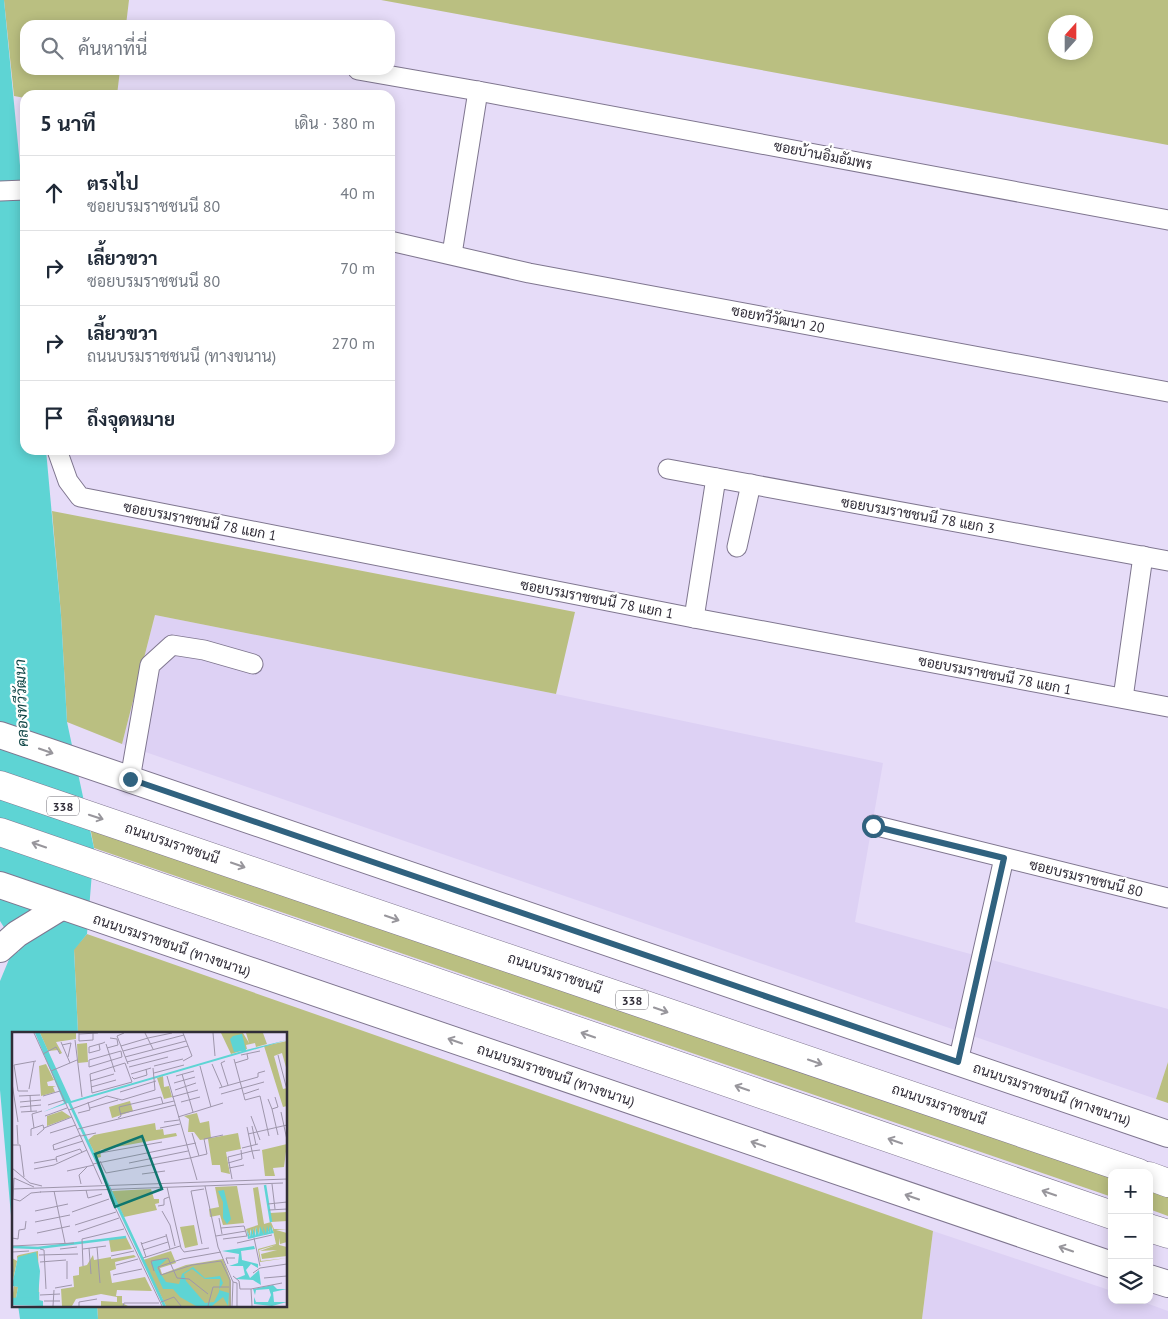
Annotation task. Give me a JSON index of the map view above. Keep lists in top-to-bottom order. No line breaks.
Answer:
{"streets":{"highway":["338","ถนนบรมราชชนนี"],"main road":["ถนนบรมราชชนนี (ทางขนาน)"],"street":["ซอยบ้านอิ่มอัมพร","ซอยทวีวัฒนา 20","ซอยบรมราชชนนี 78 แยก 3","ซอยบรมราชชนนี 78 แยก 1","ซอยบรมราชชนนี 80"]},"water":["คลองทวีวัฒนา"],"north":"top","page":{"search":"ค้นหาที่นี่","heading":["5 นาที","เดิน · 380 m"],"list":[["ตรงไป","ซอยบรมราชชนนี 80","40 m"],["เลี้ยวขวา","ซอยบรมราชชนนี 80","70 m"],["เลี้ยวขวา","ถนนบรมราชชนนี (ทางขนาน)","270 m"],"ถึงจุดหมาย"],"map_buttons":["+","−"]}}
